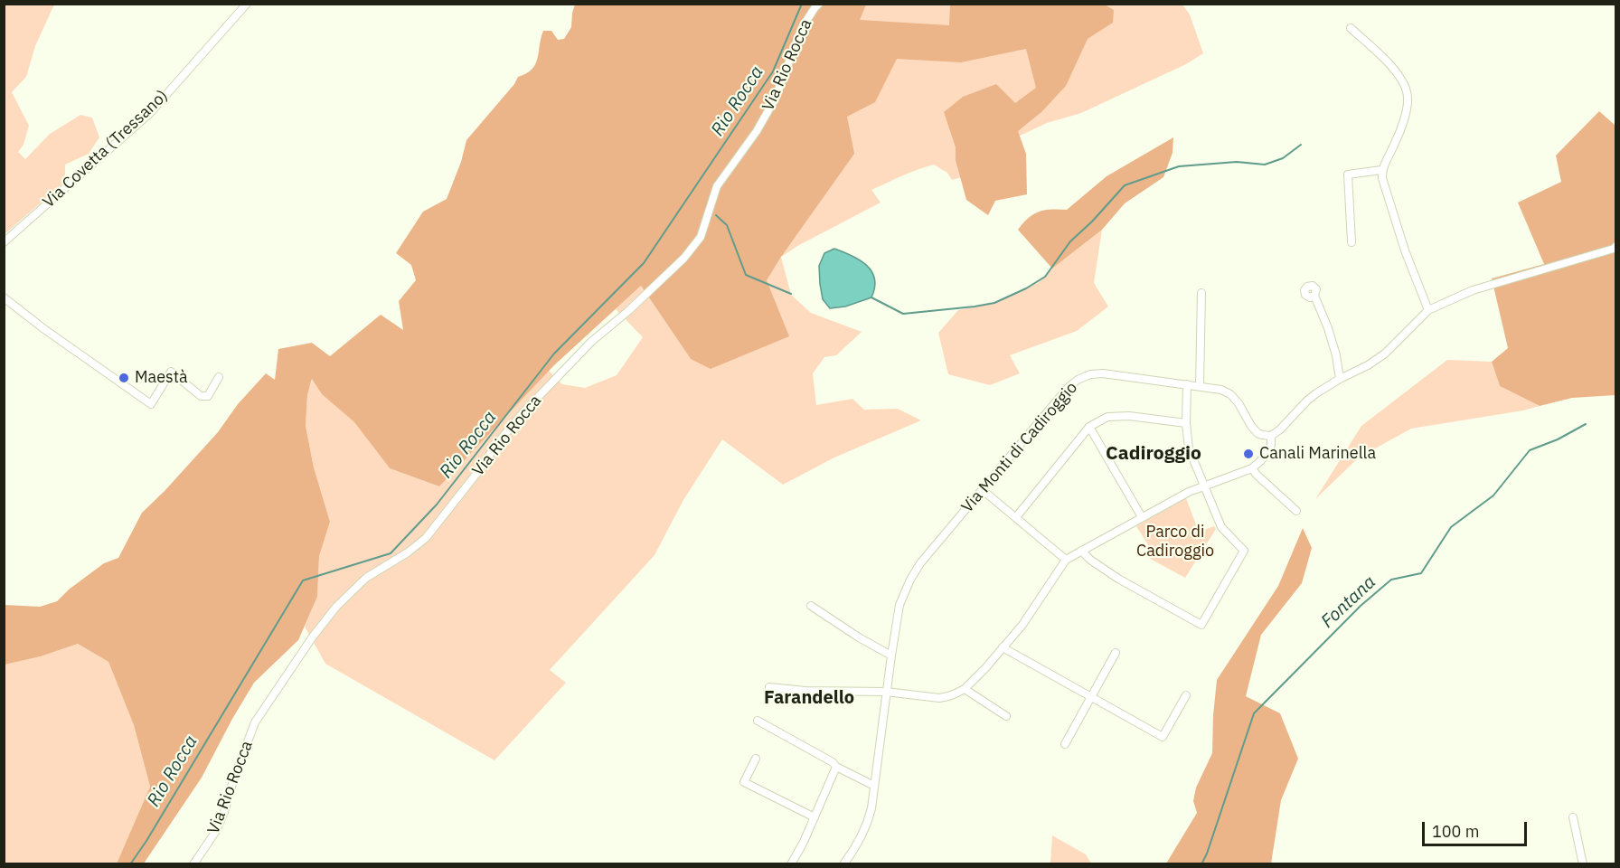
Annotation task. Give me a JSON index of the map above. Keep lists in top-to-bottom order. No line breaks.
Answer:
{"streets":{"street":["Via Rio Rocca","Via Covetta (Tressano)","Via Monti di Cadiroggio"]},"districts":["Cadiroggio","Farandello"],"water":["Rio Rocca","Fontana"],"parks":["Parco di Cadiroggio"],"places":["Maestà","Canali Marinella"],"scale_bar":"100 m"}
